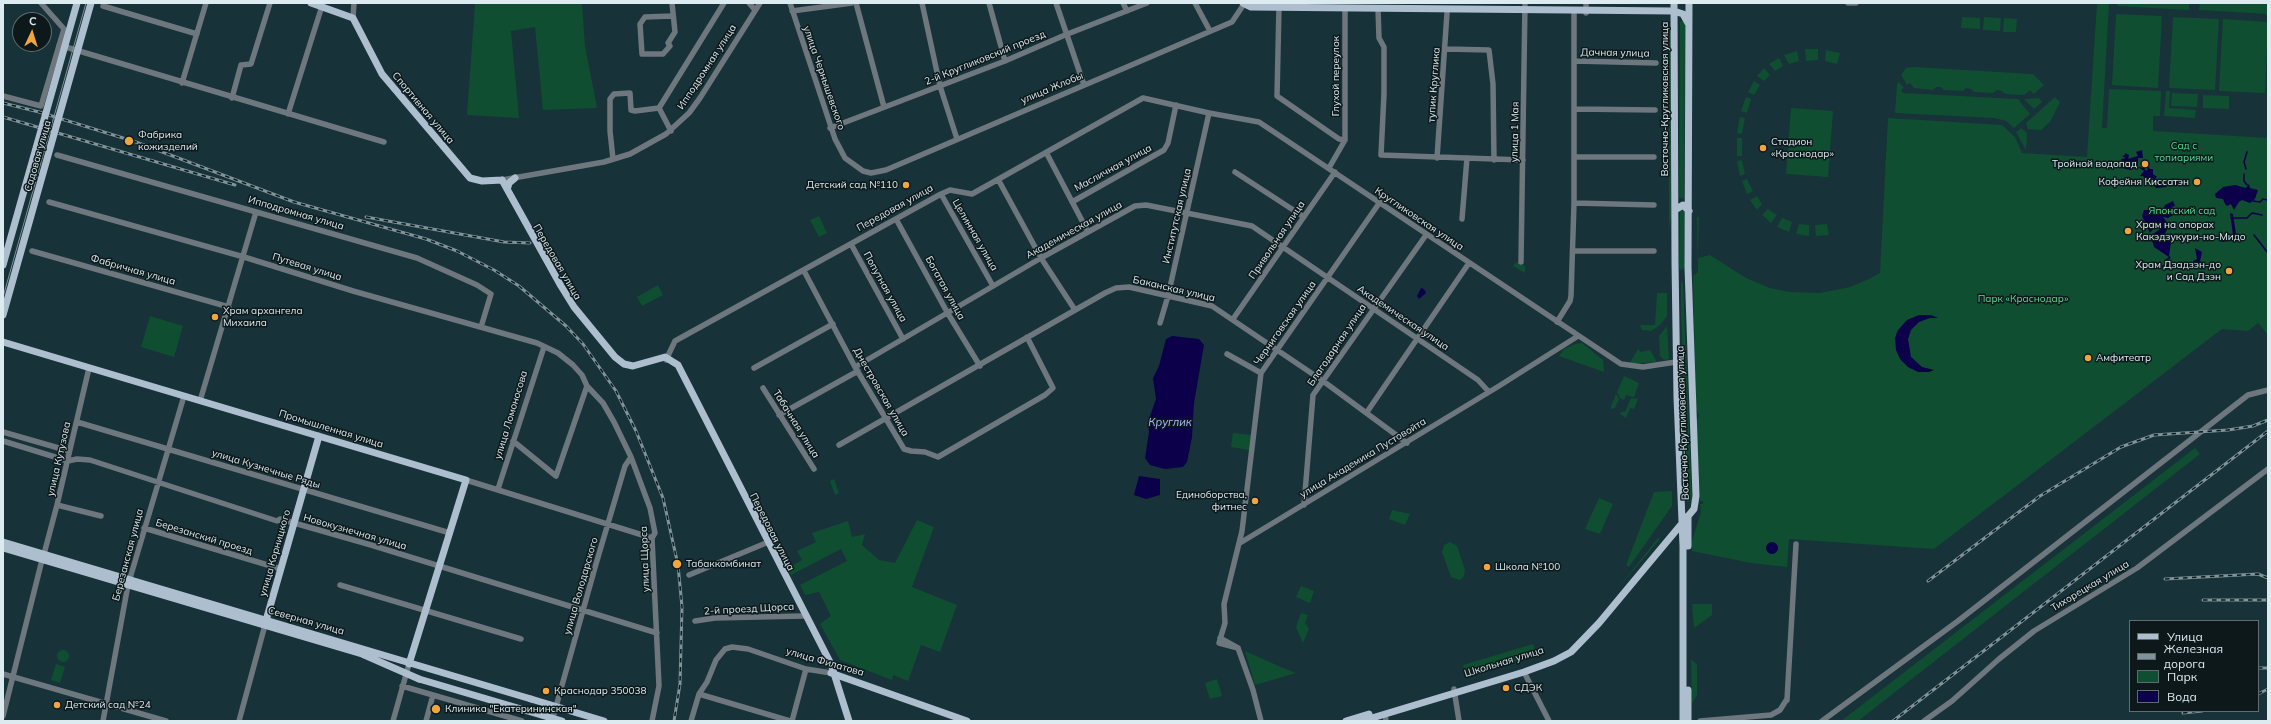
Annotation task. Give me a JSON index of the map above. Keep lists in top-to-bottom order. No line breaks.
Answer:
{"streets":{"main road":["улица Жлобы","Восточно-Кругликовская улица","Спортивная улица","Садовая улица","Передовая улица","Промышленная улица","улица Корницкого","Северная улица","улица Филатова","Школьная улица"],"street":["Дачная улица","2-й Кругликовский проезд","Ипподромная улица","Глухой переулок","улица Чернышевского","тупик Круглика","улица 1 Мая","Масличная улица","Институтская улица","Кругликовская улица","Академическая улица","Целинная улица","Привольная улица","Путевая улица","Фабричная улица","Попутная улица","Богатая улица","Баканская улица","Черниговская улица","Благодарная улица","Днестровская улица","улица Ломоносова","Табачная улица","улица Академика Пустовойта","улица Кутузова","улица Кузнечные Ряды","Новокузнечная улица","Березанский проезд","Березанская улица","улица Щорса","улица Володарского","Тихорецкая улица","2-й проезд Щорса"]},"crossings":[["Дачная улица","улица Жлобы"],["Дачная улица","Кругликовская улица"],["2-й Кругликовский проезд","улица Чернышевского"],["Ипподромная улица","Спортивная улица"],["Ипподромная улица","Передовая улица"],["Ипподромная улица","Путевая улица"],["Глухой переулок","улица Жлобы"],["улица Чернышевского","улица Жлобы"],["тупик Круглика","улица Жлобы"],["улица Жлобы","Восточно-Кругликовская улица"],["улица Жлобы","улица 1 Мая"],["Восточно-Кругликовская улица","Кругликовская улица"],["Восточно-Кругликовская улица","Школьная улица"],["Спортивная улица","Передовая улица"],["Масличная улица","Кругликовская улица"],["Передовая улица","Кругликовская улица"],["Передовая улица","Целинная улица"],["Передовая улица","Попутная улица"],["Передовая улица","Богатая улица"],["Передовая улица","Днестровская улица"],["Передовая улица","2-й проезд Щорса"],["Передовая улица","улица Филатова"],["Институтская улица","Кругликовская улица"],["Институтская улица","Академическая улица"],["Институтская улица","Баканская улица"],["Кругликовская улица","Привольная улица"],["Кругликовская улица","Черниговская улица"],["Кругликовская улица","Благодарная улица"],["Кругликовская улица","улица Академика Пустовойта"],["Академическая улица","Целинная улица"],["Академическая улица","Привольная улица"],["Академическая улица","Попутная улица"],["Академическая улица","Богатая улица"],["Академическая улица","Черниговская улица"],["Академическая улица","Благодарная улица"],["Академическая улица","Днестровская улица"],["Академическая улица","Табачная улица"],["Академическая улица","улица Академика Пустовойта"],["Привольная улица","Баканская улица"],["Путевая улица","улица Ломоносова"],["Путевая улица","улица Щорса"],["Богатая улица","Баканская улица"],["Баканская улица","Черниговская улица"],["Баканская улица","Благодарная улица"],["Баканская улица","Днестровская улица"],["Баканская улица","улица Академика Пустовойта"],["Черниговская улица","улица Академика Пустовойта"],["Благодарная улица","улица Академика Пустовойта"],["улица Ломоносова","Промышленная улица"],["Промышленная улица","улица Кутузова"],["Промышленная улица","улица Корницкого"],["Промышленная улица","Березанская улица"],["Промышленная улица","улица Щорса"],["Промышленная улица","улица Володарского"],["улица Кутузова","улица Кузнечные Ряды"],["улица Кутузова","Новокузнечная улица"],["улица Кутузова","Северная улица"],["улица Кузнечные Ряды","улица Корницкого"],["улица Кузнечные Ряды","Березанская улица"],["Новокузнечная улица","улица Корницкого"],["Новокузнечная улица","Березанская улица"],["Новокузнечная улица","улица Щорса"],["Новокузнечная улица","улица Володарского"],["Березанский проезд","улица Корницкого"],["Березанский проезд","Березанская улица"],["улица Корницкого","Северная улица"],["Березанская улица","Северная улица"],["улица Щорса","улица Володарского"]],"water":["Круглик"],"parks":["Сад с топиариями","Японский сад","Парк «Краснодар»"],"places":["Фабрика кожизделий","Стадион «Краснодар»","Тройной водопад","Кофейня Киссатэн","Детский сад №110","Храм на опорах Какэдзукури-но-Мидо","Храм Дзадзэн-до и Сад Дзэн","Храм архангела Михаила","Амфитеатр","Единоборства, фитнес","Табаккомбинат","Школа №100","СДЭК","Краснодар 350038","Детский сад №24","Клиника \"Екатерининская\""],"legend":["Улица","Железная дорога","Парк","Вода"],"north":"top"}
